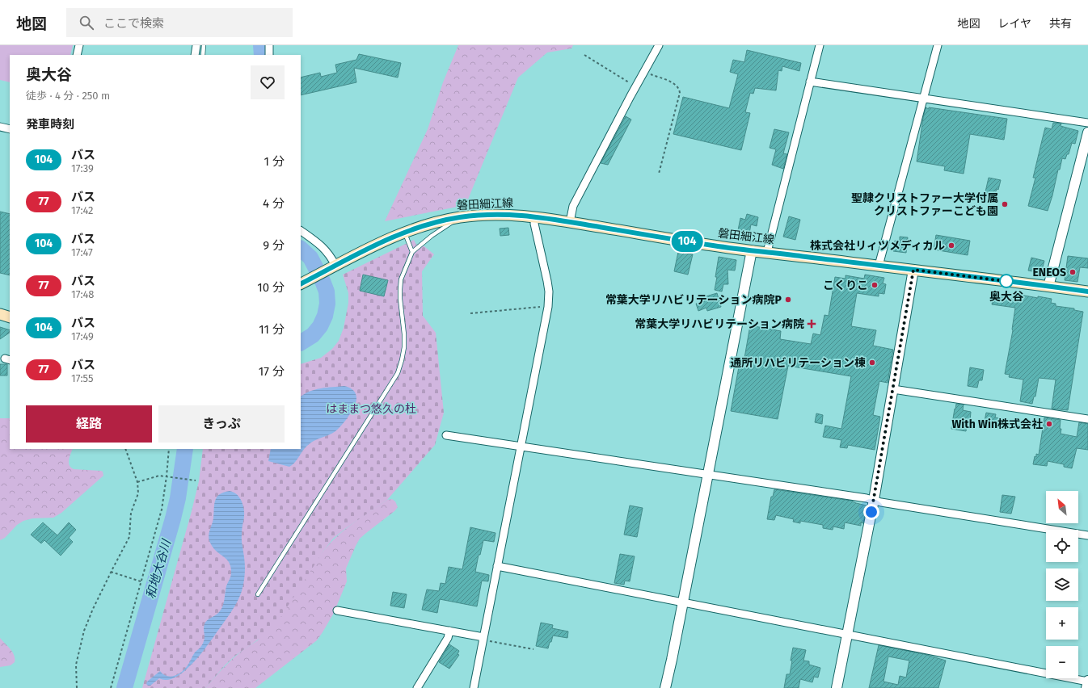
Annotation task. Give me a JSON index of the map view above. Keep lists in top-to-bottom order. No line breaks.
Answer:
{"streets":{"main road":["磐田細江線"]},"water":["和地大谷川"],"parks":["はままつ悠久の杜"],"places":{"other":["聖隷クリストファー大学付属 クリストファーこども園","株式会社リィツメディカル","ENEOS","奥大谷","こくりこ","常葉大学リハビリテーション病院P","通所リハビリテーション棟","With Win株式会社"],"health":["常葉大学リハビリテーション病院"]},"lines":["bus line 104"],"north":"top left","page":{"header":"地図","search":"ここで検索","nav":["地図","レイヤ","共有"],"on_map":"104","heading":[["奥大谷","徒歩 · 4 分 · 250 m"],"発車時刻"],"list":[{"mark":"104","name":"バス","note":"17:39","value":"1 分"},{"mark":"77","name":"バス","note":"17:42","value":"4 分"},{"mark":"104","name":"バス","note":"17:47","value":"9 分"},{"mark":"77","name":"バス","note":"17:48","value":"10 分"},{"mark":"104","name":"バス","note":"17:49","value":"11 分"},{"mark":"77","name":"バス","note":"17:55","value":"17 分"}],"buttons":["経路","きっぷ"],"map_buttons":["+","−"]}}
